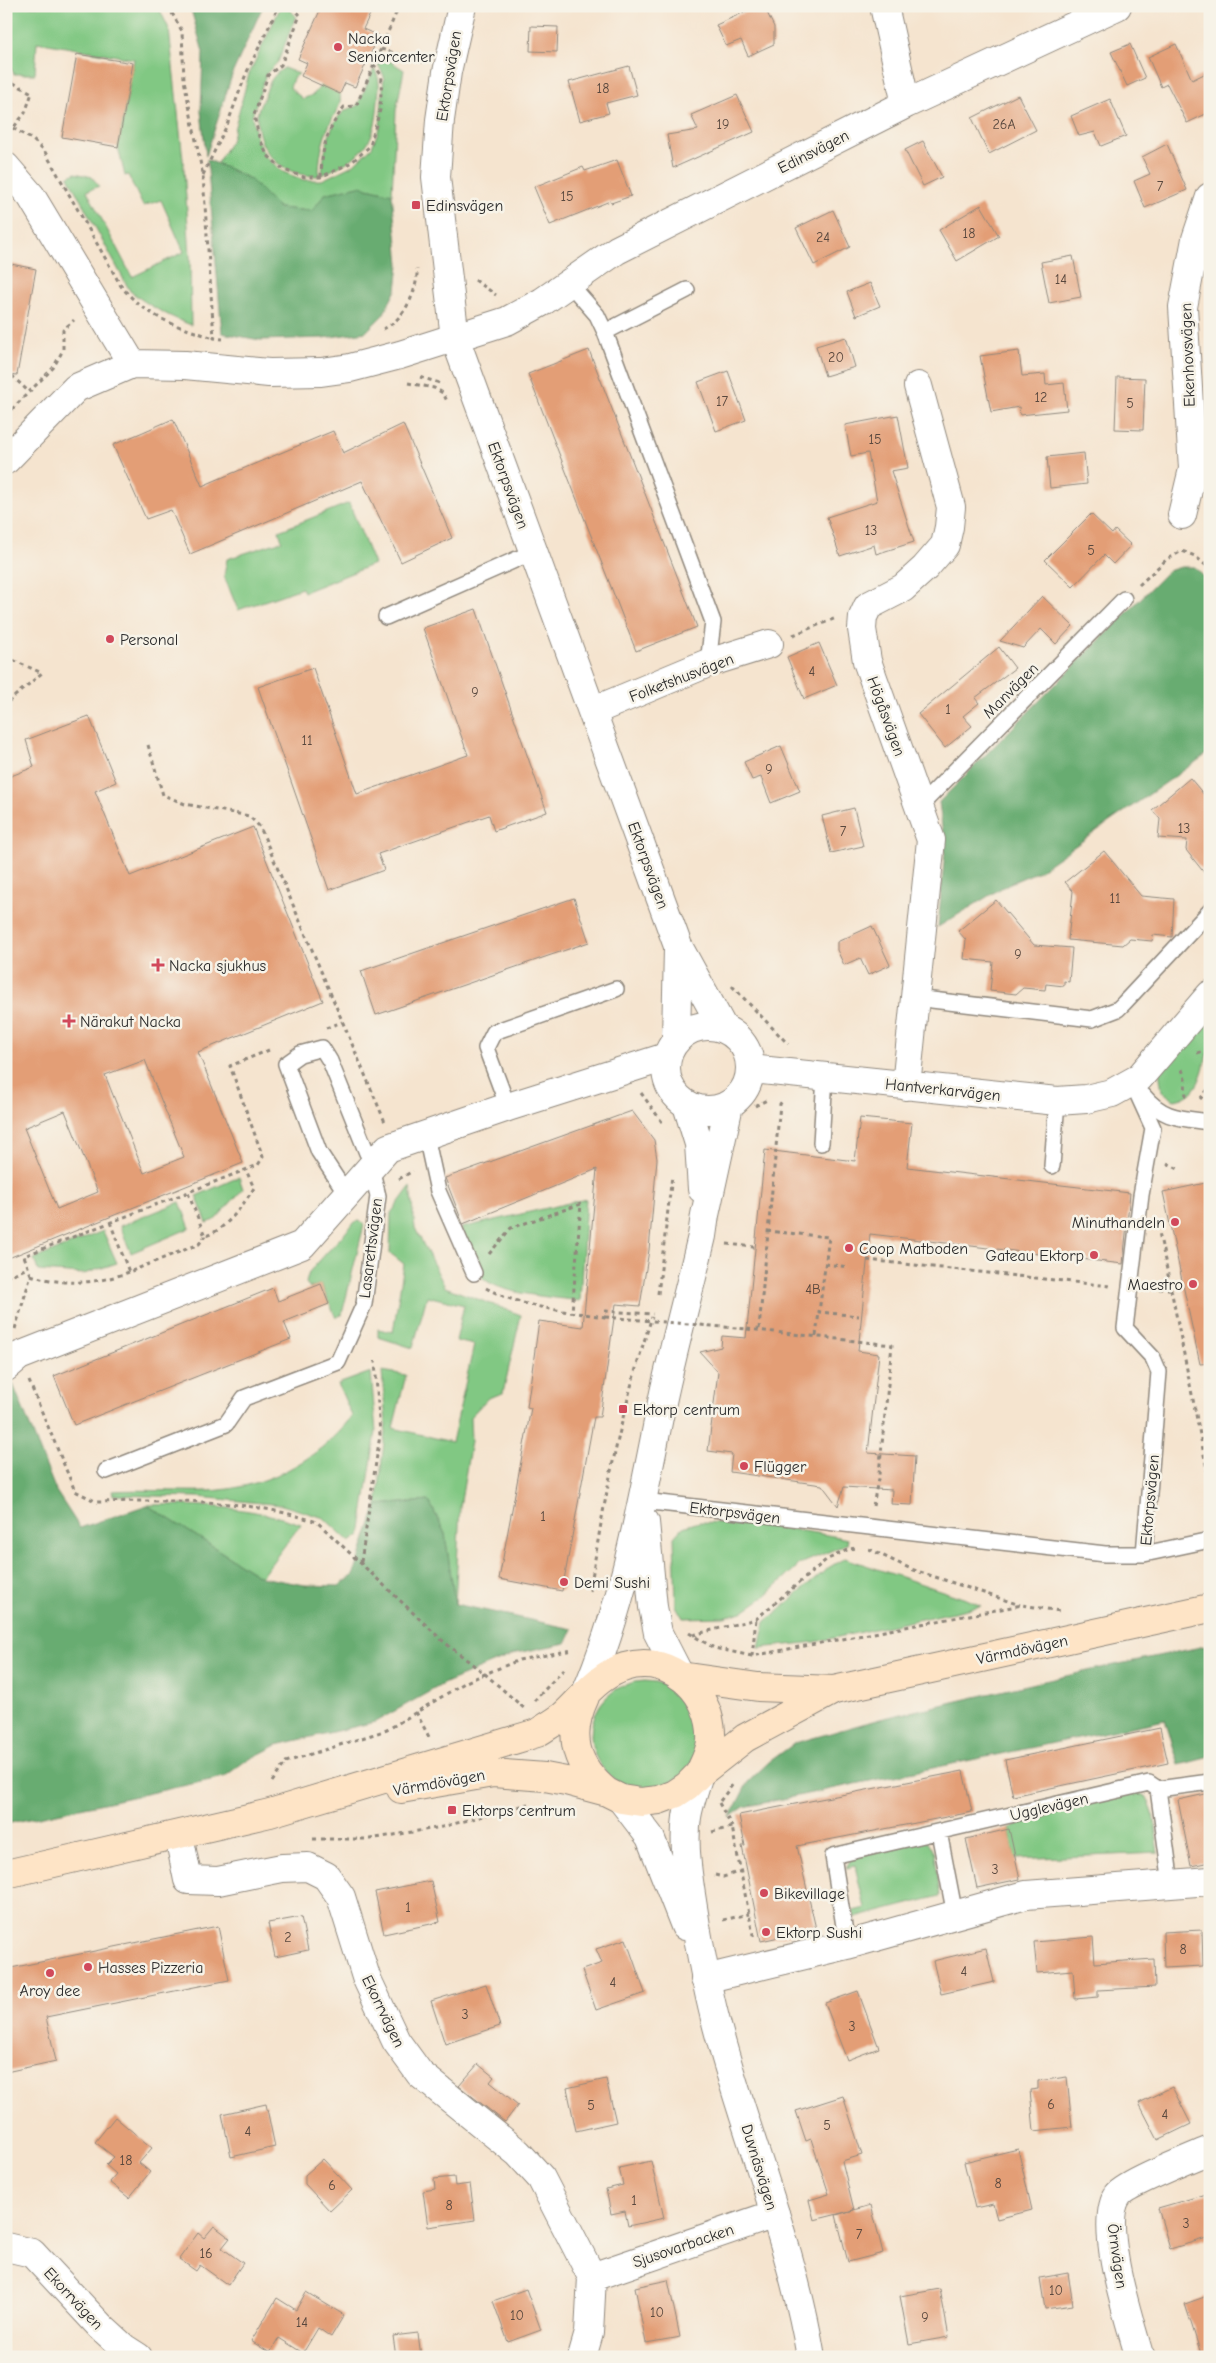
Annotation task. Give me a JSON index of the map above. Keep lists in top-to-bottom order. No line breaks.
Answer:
{"streets":{"main road":["Värmdövägen"],"street":["Ektorpsvägen","Edinsvägen","Ekenhovsvägen","Folketshusvägen","Högåsvägen","Hantverkarvägen","Lasarettsvägen","Ekorrvägen","Duvnäsvägen","Sjusovarbacken","Örnvägen"],"lane":["Manvägen","Ugglevägen"]},"crossings":[["Ektorpsvägen","Edinsvägen"],["Ektorpsvägen","Folketshusvägen"],["Ektorpsvägen","Hantverkarvägen"],["Ektorpsvägen","Lasarettsvägen"],["Manvägen","Högåsvägen"],["Högåsvägen","Hantverkarvägen"],["Hantverkarvägen","Lasarettsvägen"],["Värmdövägen","Ekorrvägen"],["Värmdövägen","Duvnäsvägen"],["Ekorrvägen","Sjusovarbacken"],["Duvnäsvägen","Sjusovarbacken"]],"places":{"other":["Nacka Seniorcenter","Personal","Minuthandeln","Coop Matboden","Gateau Ektorp","Maestro","Flügger","Demi Sushi","Bikevillage","Ektorp Sushi","Hasses Pizzeria","Aroy dee"],"transit":["Edinsvägen","Ektorp centrum","Ektorps centrum"],"health":["Nacka sjukhus","Närakut Nacka"]},"house_numbers":["18","19","26A","7","15","18","24","14","20","12","17","5","15","13","5","4","9","1","11","9","13","7","11","9","4B","1","3","1","2","8","4","4","3","3","6","5","4","5","4","18","8","6","1","8","3","7","16","10","10","10","9","14"]}
